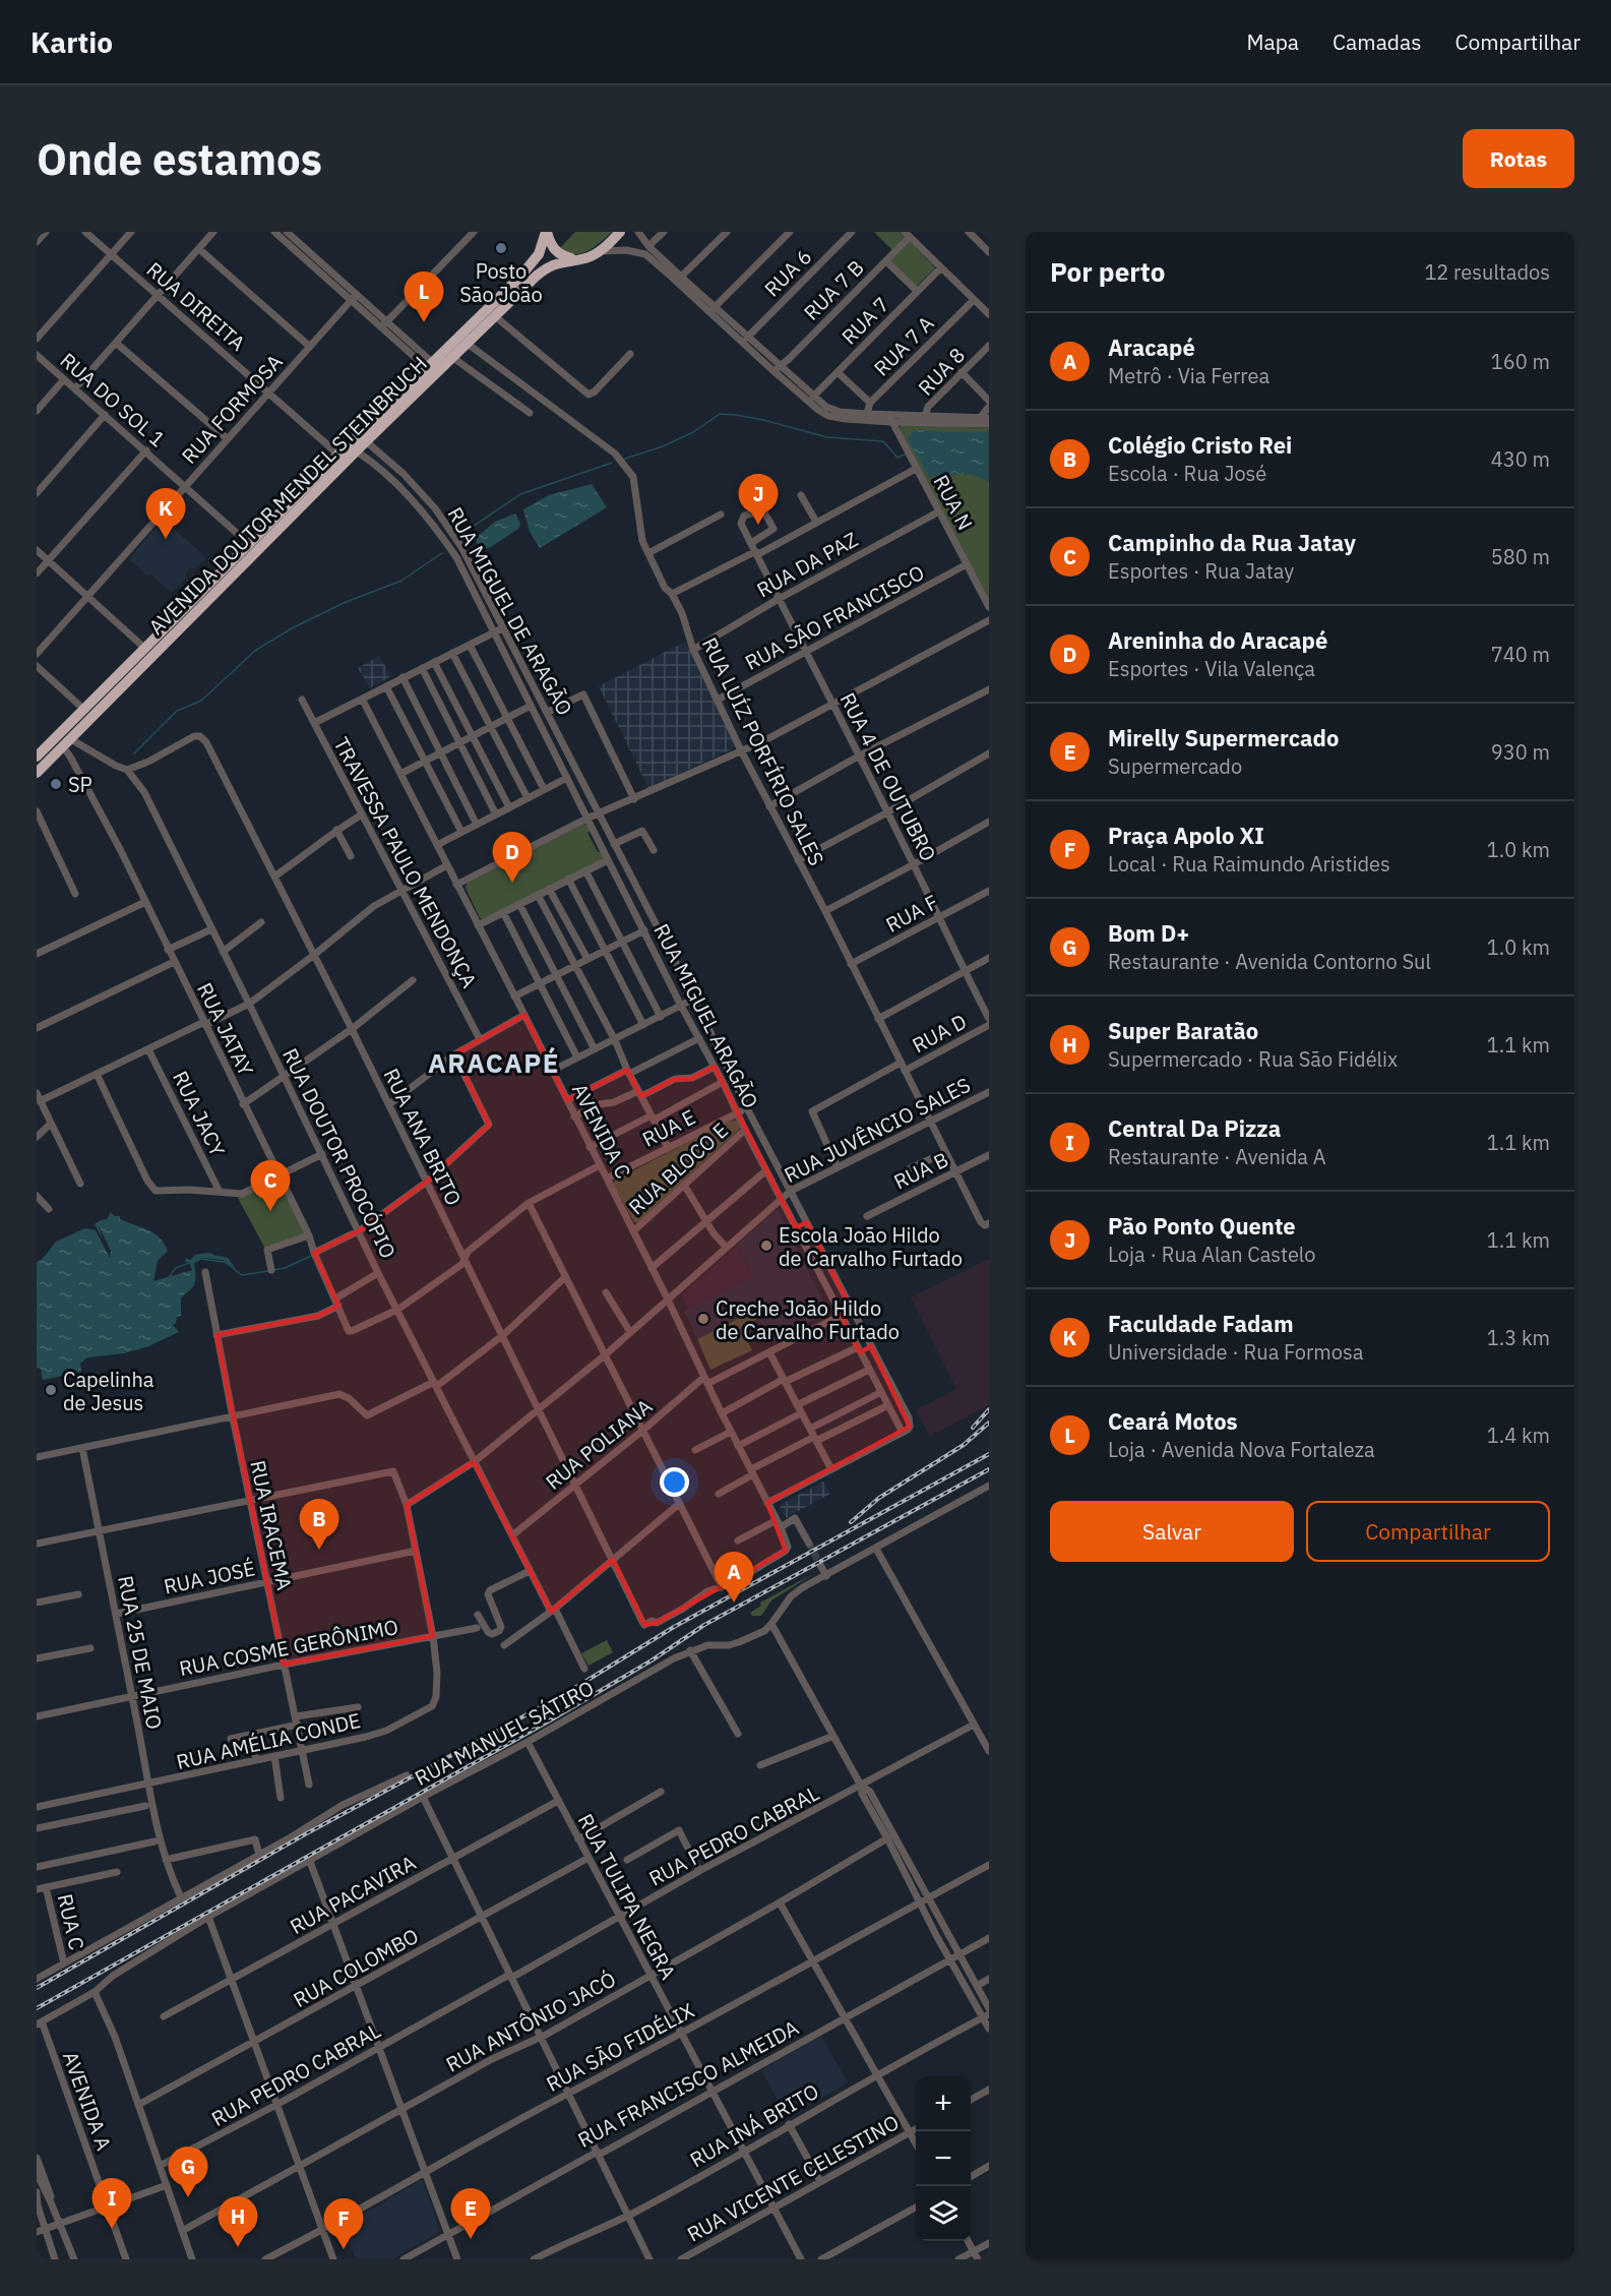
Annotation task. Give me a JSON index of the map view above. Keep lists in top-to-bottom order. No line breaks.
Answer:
{"streets":{"highway":["AVENIDA DOUTOR MENDEL STEINBRUCH"],"street":["RUA 6","RUA 7 B","RUA DIREITA","RUA 7","RUA 7 A","RUA 8","RUA DO SOL 1","RUA FORMOSA","RUA N","RUA DA PAZ","RUA MIGUEL DE ARAGÃO","RUA SÃO FRANCISCO","RUA LUÍZ PORFÍRIO SALES","RUA 4 DE OUTUBRO","TRAVESSA PAULO MENDONÇA","RUA F","RUA MIGUEL ARAGÃO","RUA JATAY","RUA D","RUA JACY","RUA E","RUA JUVÊNCIO SALES","AVENIDA C","RUA ANA BRITO","RUA DOUTOR PROCÓPIO","RUA BLOCO E","RUA B","RUA POLIANA","RUA IRACEMA","RUA JOSÉ","RUA COSME GERÔNIMO","RUA 25 DE MAIO","RUA MANUEL SÁTIRO","RUA AMÉLIA CONDE","RUA PEDRO CABRAL","RUA PACAVIRA","RUA TULIPA NEGRA","RUA C","RUA COLOMBO","RUA ANTÔNIO JACÓ","RUA SÃO FIDÉLIX","RUA FRANCISCO ALMEIDA","AVENIDA A","RUA INÁ BRITO","RUA VICENTE CELESTINO"]},"crossings":[["RUA DIREITA","RUA FORMOSA"],["RUA DIREITA","AVENIDA DOUTOR MENDEL STEINBRUCH"],["RUA DO SOL 1","RUA FORMOSA"],["RUA DO SOL 1","AVENIDA DOUTOR MENDEL STEINBRUCH"],["AVENIDA DOUTOR MENDEL STEINBRUCH","RUA MIGUEL DE ARAGÃO"],["AVENIDA DOUTOR MENDEL STEINBRUCH","RUA LUÍZ PORFÍRIO SALES"],["AVENIDA DOUTOR MENDEL STEINBRUCH","RUA JATAY"],["AVENIDA DOUTOR MENDEL STEINBRUCH","RUA DOUTOR PROCÓPIO"],["RUA N","RUA DA PAZ"],["RUA N","RUA SÃO FRANCISCO"],["RUA DA PAZ","RUA LUÍZ PORFÍRIO SALES"],["RUA DA PAZ","RUA 4 DE OUTUBRO"],["RUA MIGUEL DE ARAGÃO","RUA MIGUEL ARAGÃO"],["RUA SÃO FRANCISCO","RUA LUÍZ PORFÍRIO SALES"],["RUA SÃO FRANCISCO","RUA 4 DE OUTUBRO"],["RUA LUÍZ PORFÍRIO SALES","RUA F"],["RUA LUÍZ PORFÍRIO SALES","RUA D"],["RUA LUÍZ PORFÍRIO SALES","RUA JUVÊNCIO SALES"],["RUA LUÍZ PORFÍRIO SALES","RUA B"],["RUA 4 DE OUTUBRO","RUA F"],["RUA MIGUEL ARAGÃO","RUA E"],["RUA MIGUEL ARAGÃO","RUA JUVÊNCIO SALES"],["RUA MIGUEL ARAGÃO","RUA BLOCO E"],["RUA MIGUEL ARAGÃO","RUA POLIANA"],["RUA JATAY","RUA DOUTOR PROCÓPIO"],["RUA E","AVENIDA C"],["RUA JUVÊNCIO SALES","AVENIDA C"],["RUA JUVÊNCIO SALES","RUA ANA BRITO"],["RUA JUVÊNCIO SALES","RUA DOUTOR PROCÓPIO"],["AVENIDA C","RUA ANA BRITO"],["AVENIDA C","RUA BLOCO E"],["AVENIDA C","RUA POLIANA"],["RUA ANA BRITO","RUA DOUTOR PROCÓPIO"],["RUA ANA BRITO","RUA POLIANA"],["RUA DOUTOR PROCÓPIO","RUA POLIANA"],["RUA IRACEMA","RUA JOSÉ"],["RUA IRACEMA","RUA COSME GERÔNIMO"],["RUA IRACEMA","RUA AMÉLIA CONDE"],["RUA JOSÉ","RUA 25 DE MAIO"],["RUA COSME GERÔNIMO","RUA 25 DE MAIO"],["RUA COSME GERÔNIMO","RUA AMÉLIA CONDE"],["RUA 25 DE MAIO","RUA AMÉLIA CONDE"],["RUA MANUEL SÁTIRO","RUA TULIPA NEGRA"],["RUA MANUEL SÁTIRO","AVENIDA A"],["RUA PEDRO CABRAL","RUA TULIPA NEGRA"],["RUA PACAVIRA","RUA TULIPA NEGRA"],["RUA TULIPA NEGRA","RUA COLOMBO"],["RUA TULIPA NEGRA","RUA ANTÔNIO JACÓ"],["RUA TULIPA NEGRA","RUA SÃO FIDÉLIX"],["RUA TULIPA NEGRA","RUA FRANCISCO ALMEIDA"],["RUA TULIPA NEGRA","RUA INÁ BRITO"],["RUA TULIPA NEGRA","RUA VICENTE CELESTINO"]],"districts":["ARACAPÉ"],"places":["Posto São João","SP","Escola João Hildo de Carvalho Furtado","Creche João Hildo de Carvalho Furtado","Capelinha de Jesus"],"page":{"header":"Kartio","nav":["Mapa","Camadas","Compartilhar"],"buttons":["Rotas",["Salvar","Compartilhar"]],"title":"Onde estamos","heading":["Por perto","12 resultados"],"pins":["L","J","K","D","C","B","A","G","I","E","H","F"],"list":[{"mark":"A","name":"Aracapé","note":"Metrô · Via Ferrea","value":"160 m"},{"mark":"B","name":"Colégio Cristo Rei","note":"Escola · Rua José","value":"430 m"},{"mark":"C","name":"Campinho da Rua Jatay","note":"Esportes · Rua Jatay","value":"580 m"},{"mark":"D","name":"Areninha do Aracapé","note":"Esportes · Vila Valença","value":"740 m"},{"mark":"E","name":"Mirelly Supermercado","note":"Supermercado","value":"930 m"},{"mark":"F","name":"Praça Apolo XI","note":"Local · Rua Raimundo Aristides","value":"1.0 km"},{"mark":"G","name":"Bom D+","note":"Restaurante · Avenida Contorno Sul","value":"1.0 km"},{"mark":"H","name":"Super Baratão","note":"Supermercado · Rua São Fidélix","value":"1.1 km"},{"mark":"I","name":"Central Da Pizza","note":"Restaurante · Avenida A","value":"1.1 km"},{"mark":"J","name":"Pão Ponto Quente","note":"Loja · Rua Alan Castelo","value":"1.1 km"},{"mark":"K","name":"Faculdade Fadam","note":"Universidade · Rua Formosa","value":"1.3 km"},{"mark":"L","name":"Ceará Motos","note":"Loja · Avenida Nova Fortaleza","value":"1.4 km"}],"map_buttons":["+","−"]}}
